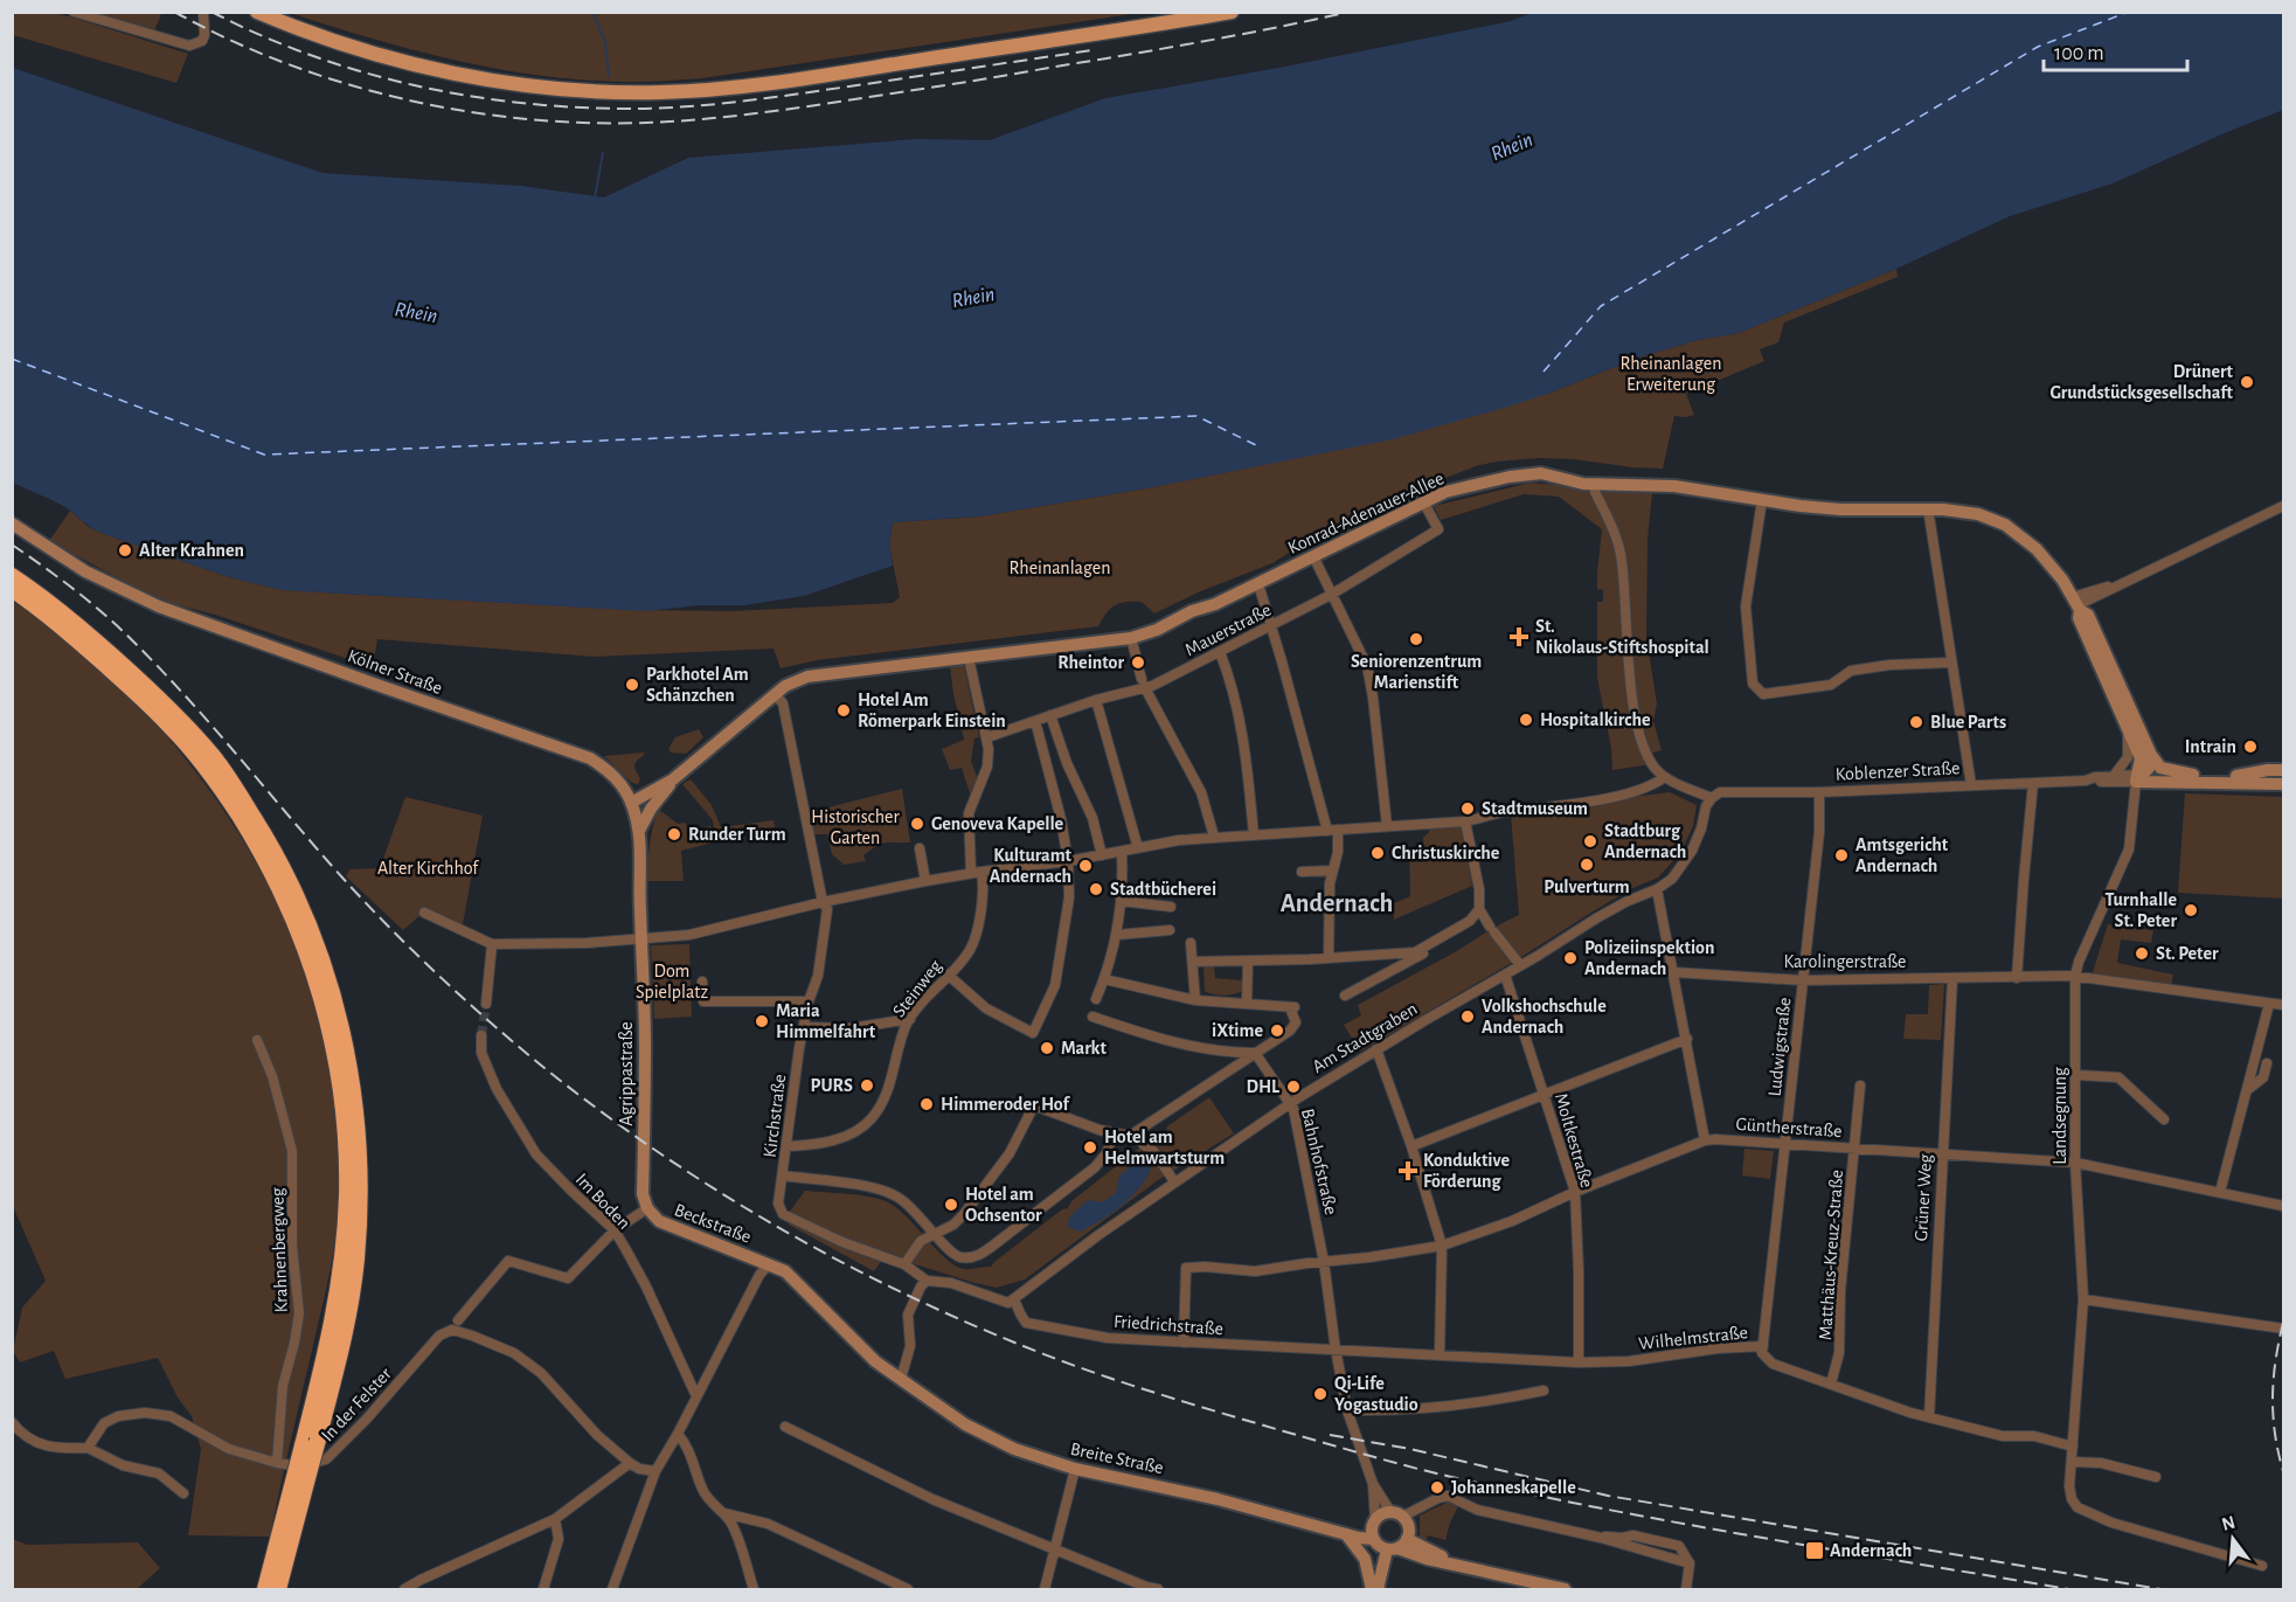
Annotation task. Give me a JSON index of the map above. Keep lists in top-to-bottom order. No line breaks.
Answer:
{"streets":{"street":["Konrad-Adenauer-Allee","Mauerstraße","Kölner Straße","Koblenzer Straße","Karolingerstraße","Steinweg","Am Stadtgraben","Ludwigstraße","Agrippastraße","Kirchstraße","Landsegnung","Güntherstraße","Moltkestraße","Bahnhofstraße","Grüner Weg","Im Boden","Beckstraße","Krahnenbergweg","Matthäus-Kreuz-Straße","Friedrichstraße","Wilhelmstraße","In der Felster","Breite Straße"]},"crossings":[["Konrad-Adenauer-Allee","Mauerstraße"],["Konrad-Adenauer-Allee","Koblenzer Straße"],["Konrad-Adenauer-Allee","Kirchstraße"],["Konrad-Adenauer-Allee","Landsegnung"],["Kölner Straße","Agrippastraße"],["Koblenzer Straße","Am Stadtgraben"],["Koblenzer Straße","Ludwigstraße"],["Koblenzer Straße","Landsegnung"],["Karolingerstraße","Ludwigstraße"],["Karolingerstraße","Landsegnung"],["Karolingerstraße","Grüner Weg"],["Steinweg","Kirchstraße"],["Am Stadtgraben","Moltkestraße"],["Am Stadtgraben","Bahnhofstraße"],["Am Stadtgraben","Friedrichstraße"],["Ludwigstraße","Güntherstraße"],["Ludwigstraße","Wilhelmstraße"],["Agrippastraße","Beckstraße"],["Landsegnung","Güntherstraße"],["Landsegnung","Wilhelmstraße"],["Güntherstraße","Moltkestraße"],["Güntherstraße","Bahnhofstraße"],["Güntherstraße","Grüner Weg"],["Güntherstraße","Matthäus-Kreuz-Straße"],["Güntherstraße","Friedrichstraße"],["Moltkestraße","Wilhelmstraße"],["Bahnhofstraße","Friedrichstraße"],["Bahnhofstraße","Wilhelmstraße"],["Bahnhofstraße","Breite Straße"],["Grüner Weg","Wilhelmstraße"],["Beckstraße","Breite Straße"],["Krahnenbergweg","In der Felster"],["Matthäus-Kreuz-Straße","Wilhelmstraße"],["Friedrichstraße","Wilhelmstraße"]],"districts":["Andernach"],"water":["Rhein"],"parks":["Rheinanlagen Erweiterung","Rheinanlagen","Historischer Garten","Alter Kirchhof","Dom Spielplatz"],"places":{"other":["Drünert Grundstücksgesellschaft","Alter Krahnen","Seniorenzentrum Marienstift","Rheintor","Parkhotel Am Schänzchen","Hotel Am Römerpark Einstein","Hospitalkirche","Blue Parts","Intrain","Stadtmuseum","Genoveva Kapelle","Runder Turm","Stadtburg Andernach","Christuskirche","Amtsgericht Andernach","Pulverturm","Kulturamt Andernach","Stadtbücherei","Turnhalle St. Peter","St. Peter","Polizeiinspektion Andernach","Volkshochschule Andernach","Maria Himmelfahrt","iXtime","Markt","PURS","DHL","Himmeroder Hof","Hotel am Helmwartsturm","Hotel am Ochsentor","Qi-Life Yogastudio","Johanneskapelle"],"health":["St. Nikolaus-Stiftshospital","Konduktive Förderung"],"transit":["Andernach"]},"scale_bar":"100 m","north":"top"}
